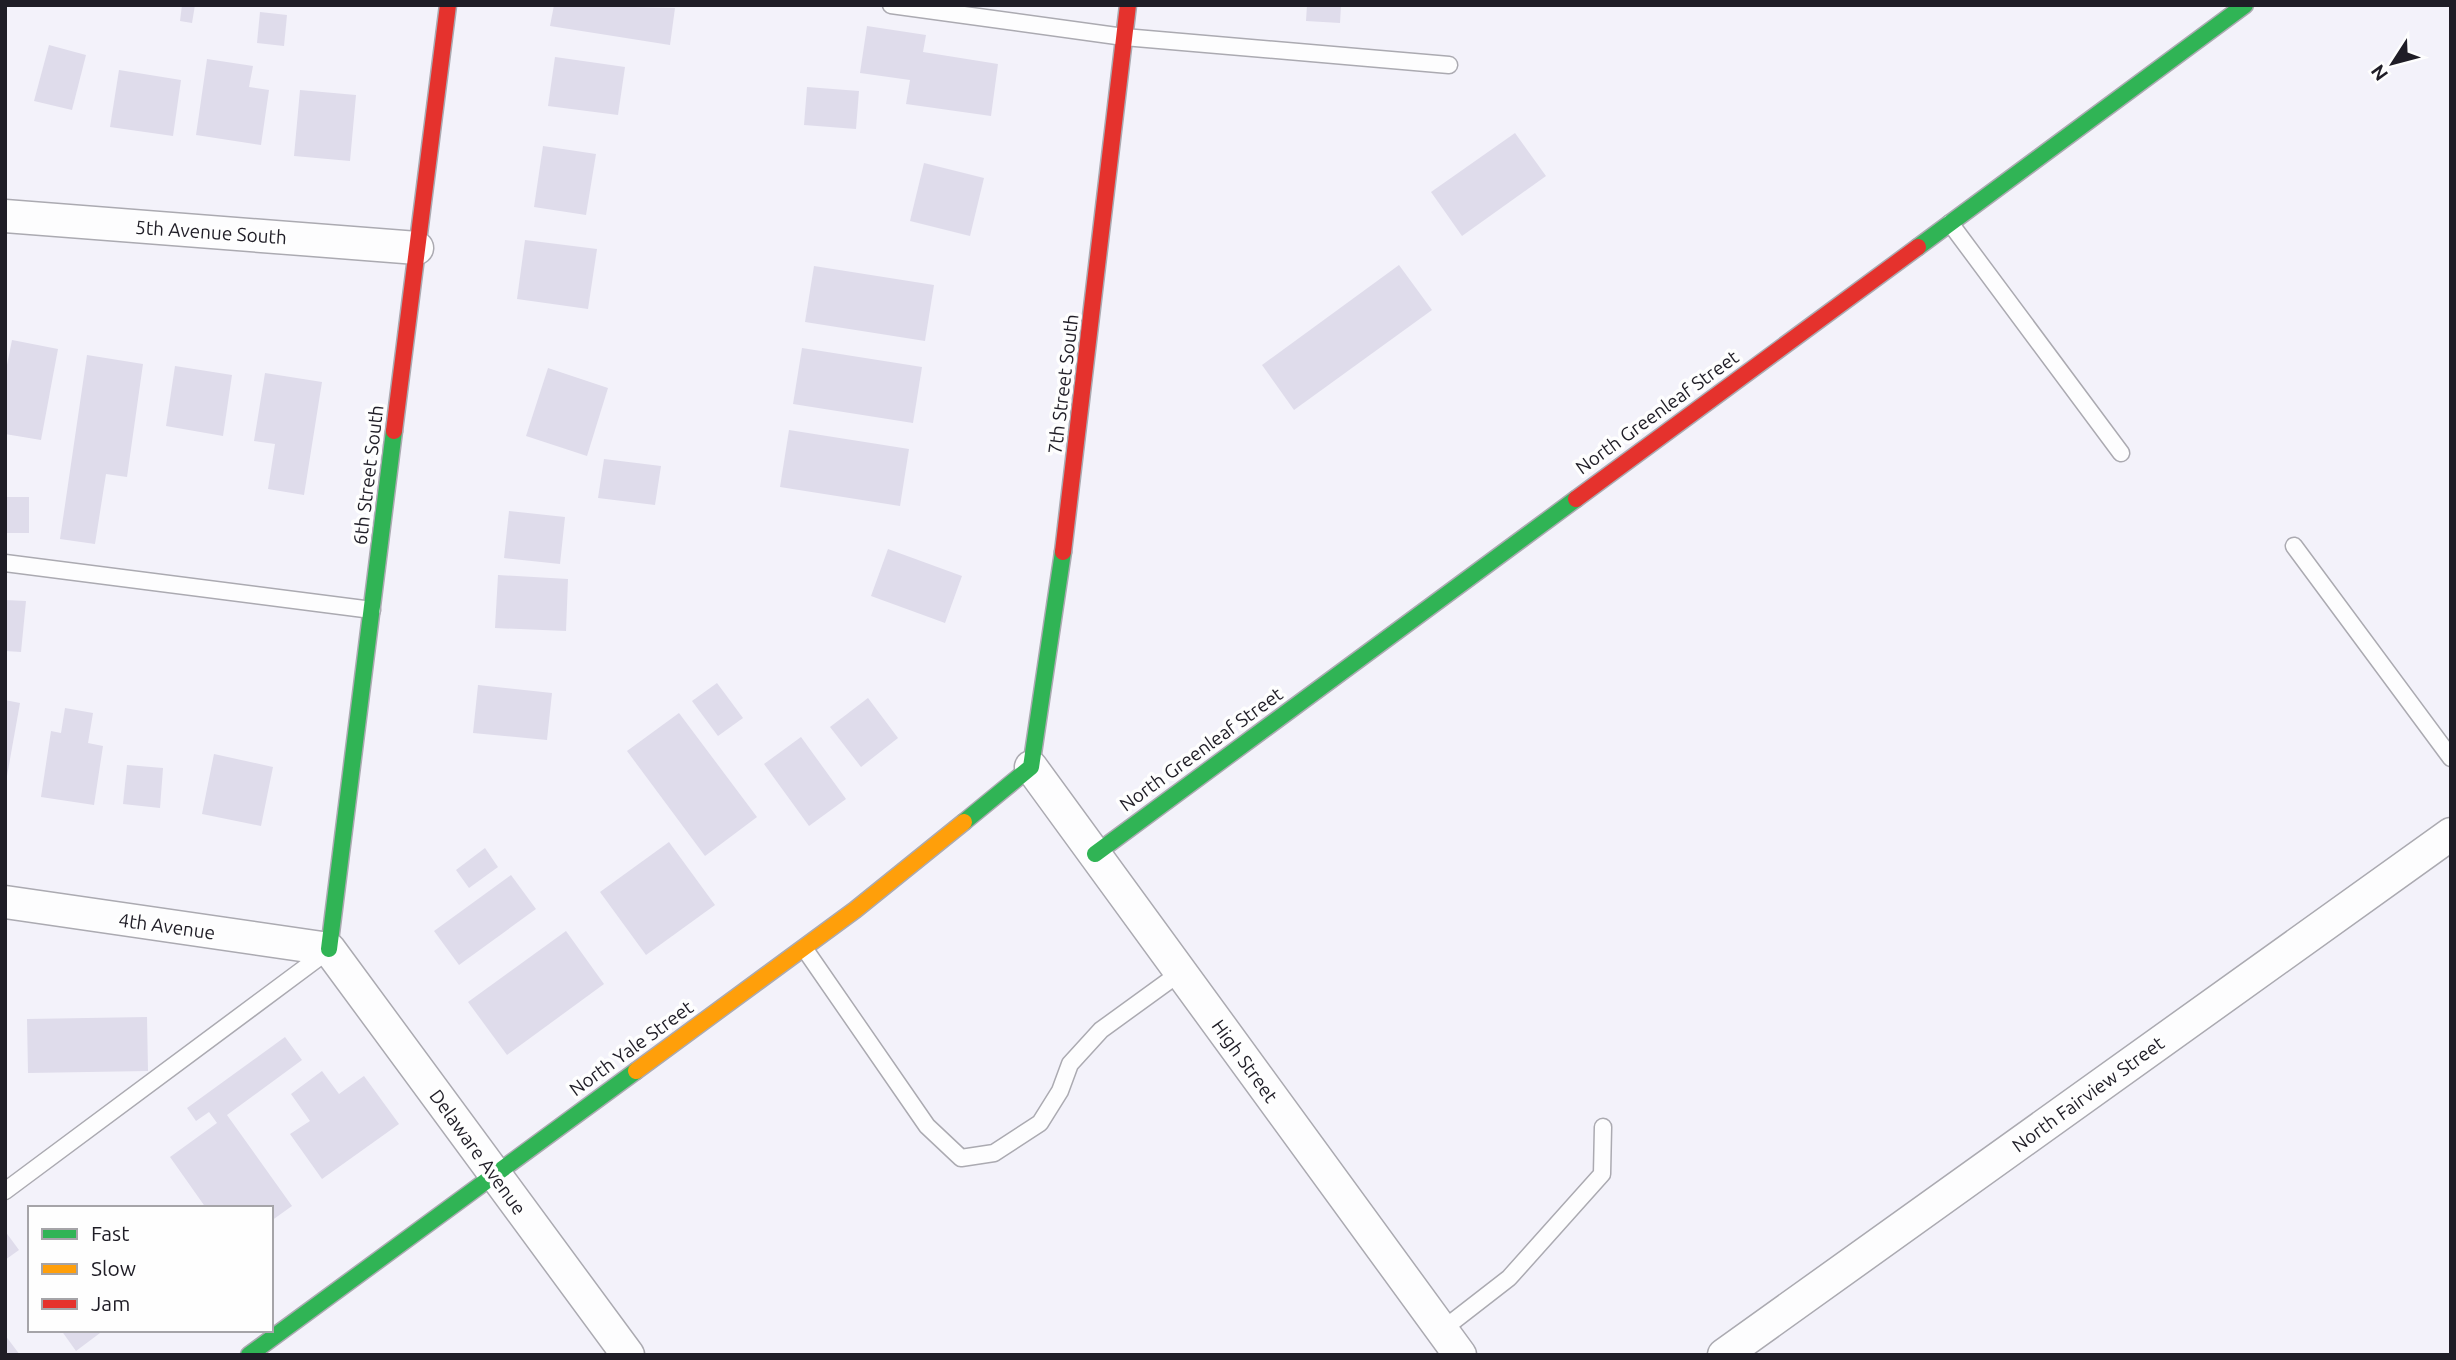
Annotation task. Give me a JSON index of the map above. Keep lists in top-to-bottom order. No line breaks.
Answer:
{"streets":{"street":["5th Avenue South","7th Street South","North Greenleaf Street","6th Street South","4th Avenue","North Yale Street","High Street","North Fairview Street","Delaware Avenue"]},"crossings":[["5th Avenue South","6th Street South"],["7th Street South","North Yale Street"],["7th Street South","High Street"],["North Greenleaf Street","High Street"],["6th Street South","4th Avenue"],["6th Street South","Delaware Avenue"],["4th Avenue","Delaware Avenue"],["North Yale Street","High Street"],["North Yale Street","Delaware Avenue"]],"legend":["Fast","Slow","Jam"],"north":"bottom left"}
